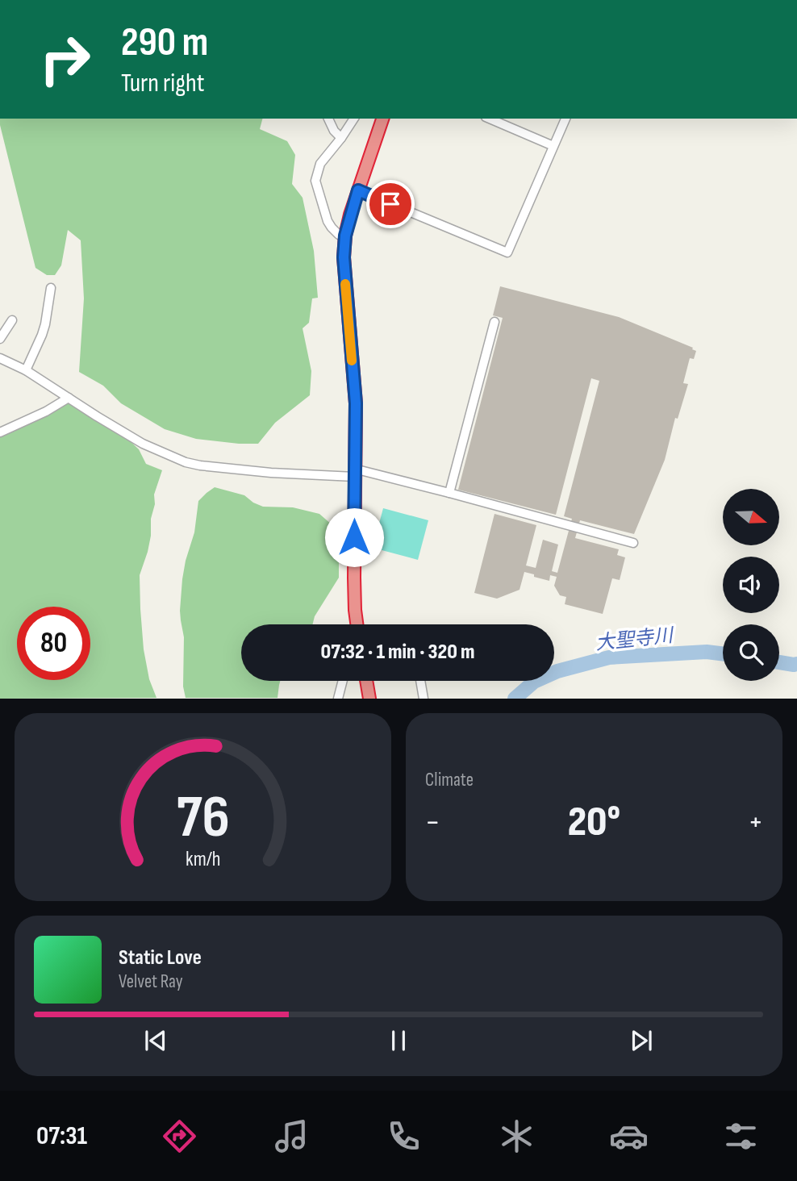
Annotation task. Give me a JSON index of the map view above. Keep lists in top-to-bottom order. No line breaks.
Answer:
{"water":["大聖寺川"],"north":"right","page":{"turn":["290 m","Turn right"],"limit":"80","trip":"07:32 · 1 min · 320 m","tile":"Climate","heat":["−","20°","+"],"song":["Static Love","Velvet Ray"],"tabs":"07:31","gauge":["76","km/h"]}}
